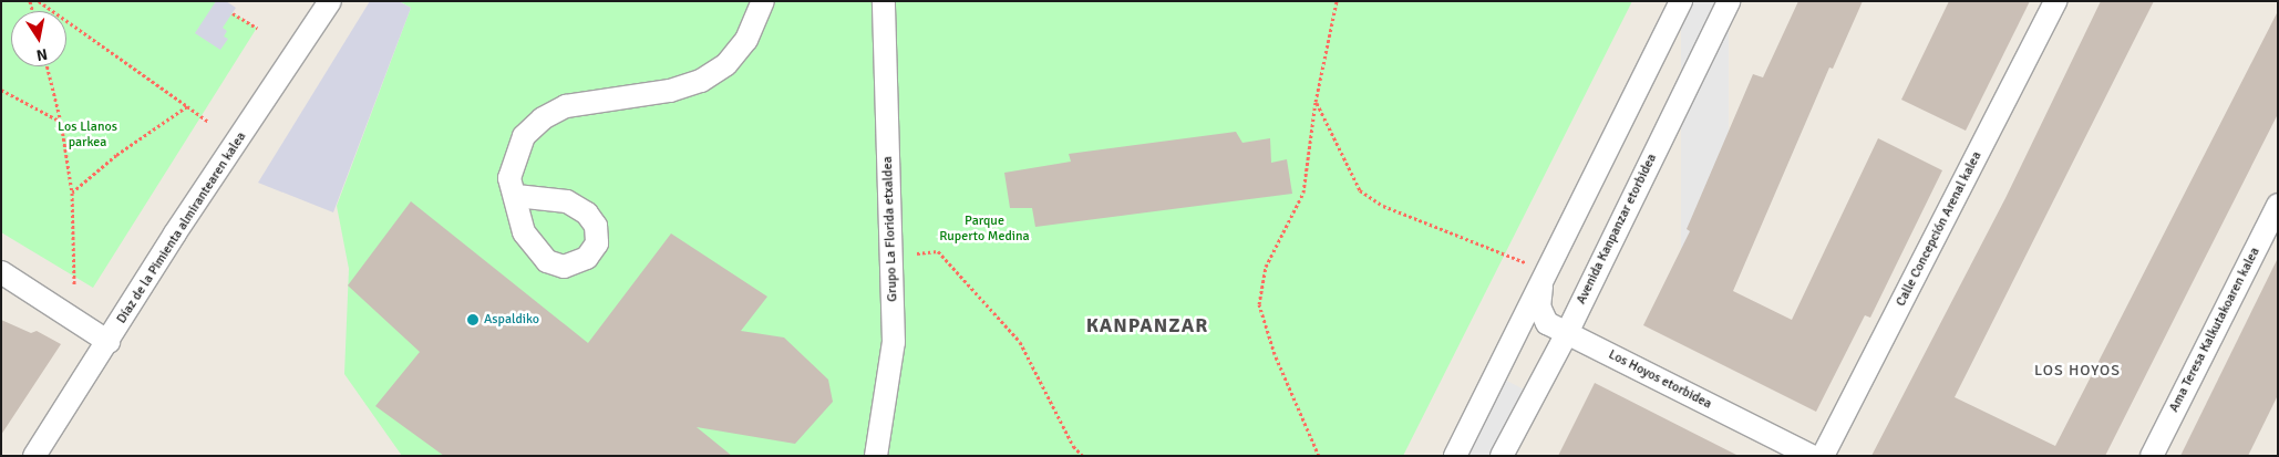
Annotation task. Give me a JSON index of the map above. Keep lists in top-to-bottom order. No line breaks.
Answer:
{"streets":{"street":["Díaz de la Pimienta almirantearen kalea","Grupo La Florida etxaldea","Avenida Kanpanzar etorbidea","Calle Concepción Arenal kalea","Ama Teresa Kalkutakoaren kalea","Los Hoyos etorbidea"]},"crossings":[["Avenida Kanpanzar etorbidea","Los Hoyos etorbidea"]],"districts":["KANPANZAR","LOS HOYOS"],"parks":["Los Llanos parkea","Parque Ruperto Medina"],"places":["Aspaldiko"],"north":"bottom"}
